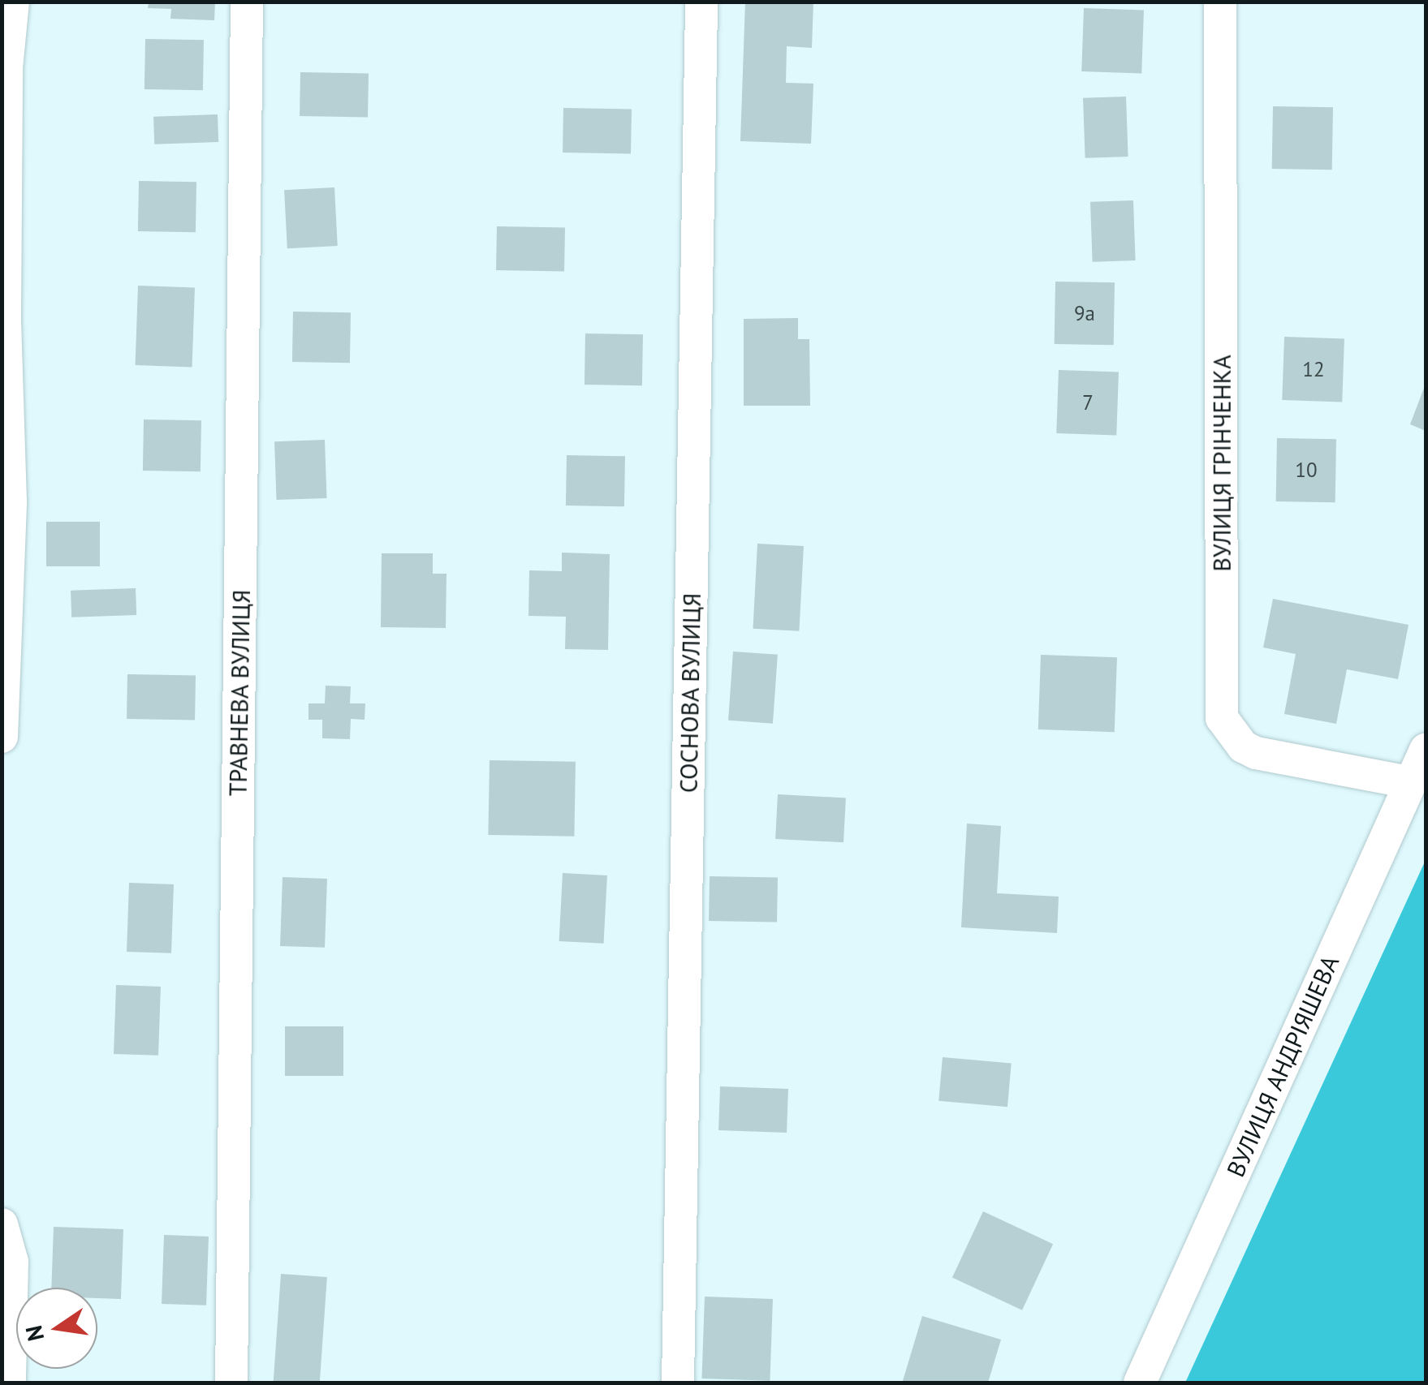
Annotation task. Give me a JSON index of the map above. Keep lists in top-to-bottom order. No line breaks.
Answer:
{"streets":{"street":["ВУЛИЦЯ ГРІНЧЕНКА","ТРАВНЕВА ВУЛИЦЯ","СОСНОВА ВУЛИЦЯ","ВУЛИЦЯ АНДРІЯШЕВА"]},"crossings":[["ВУЛИЦЯ ГРІНЧЕНКА","ВУЛИЦЯ АНДРІЯШЕВА"]],"house_numbers":["9а","12","7","10"],"north":"left"}
